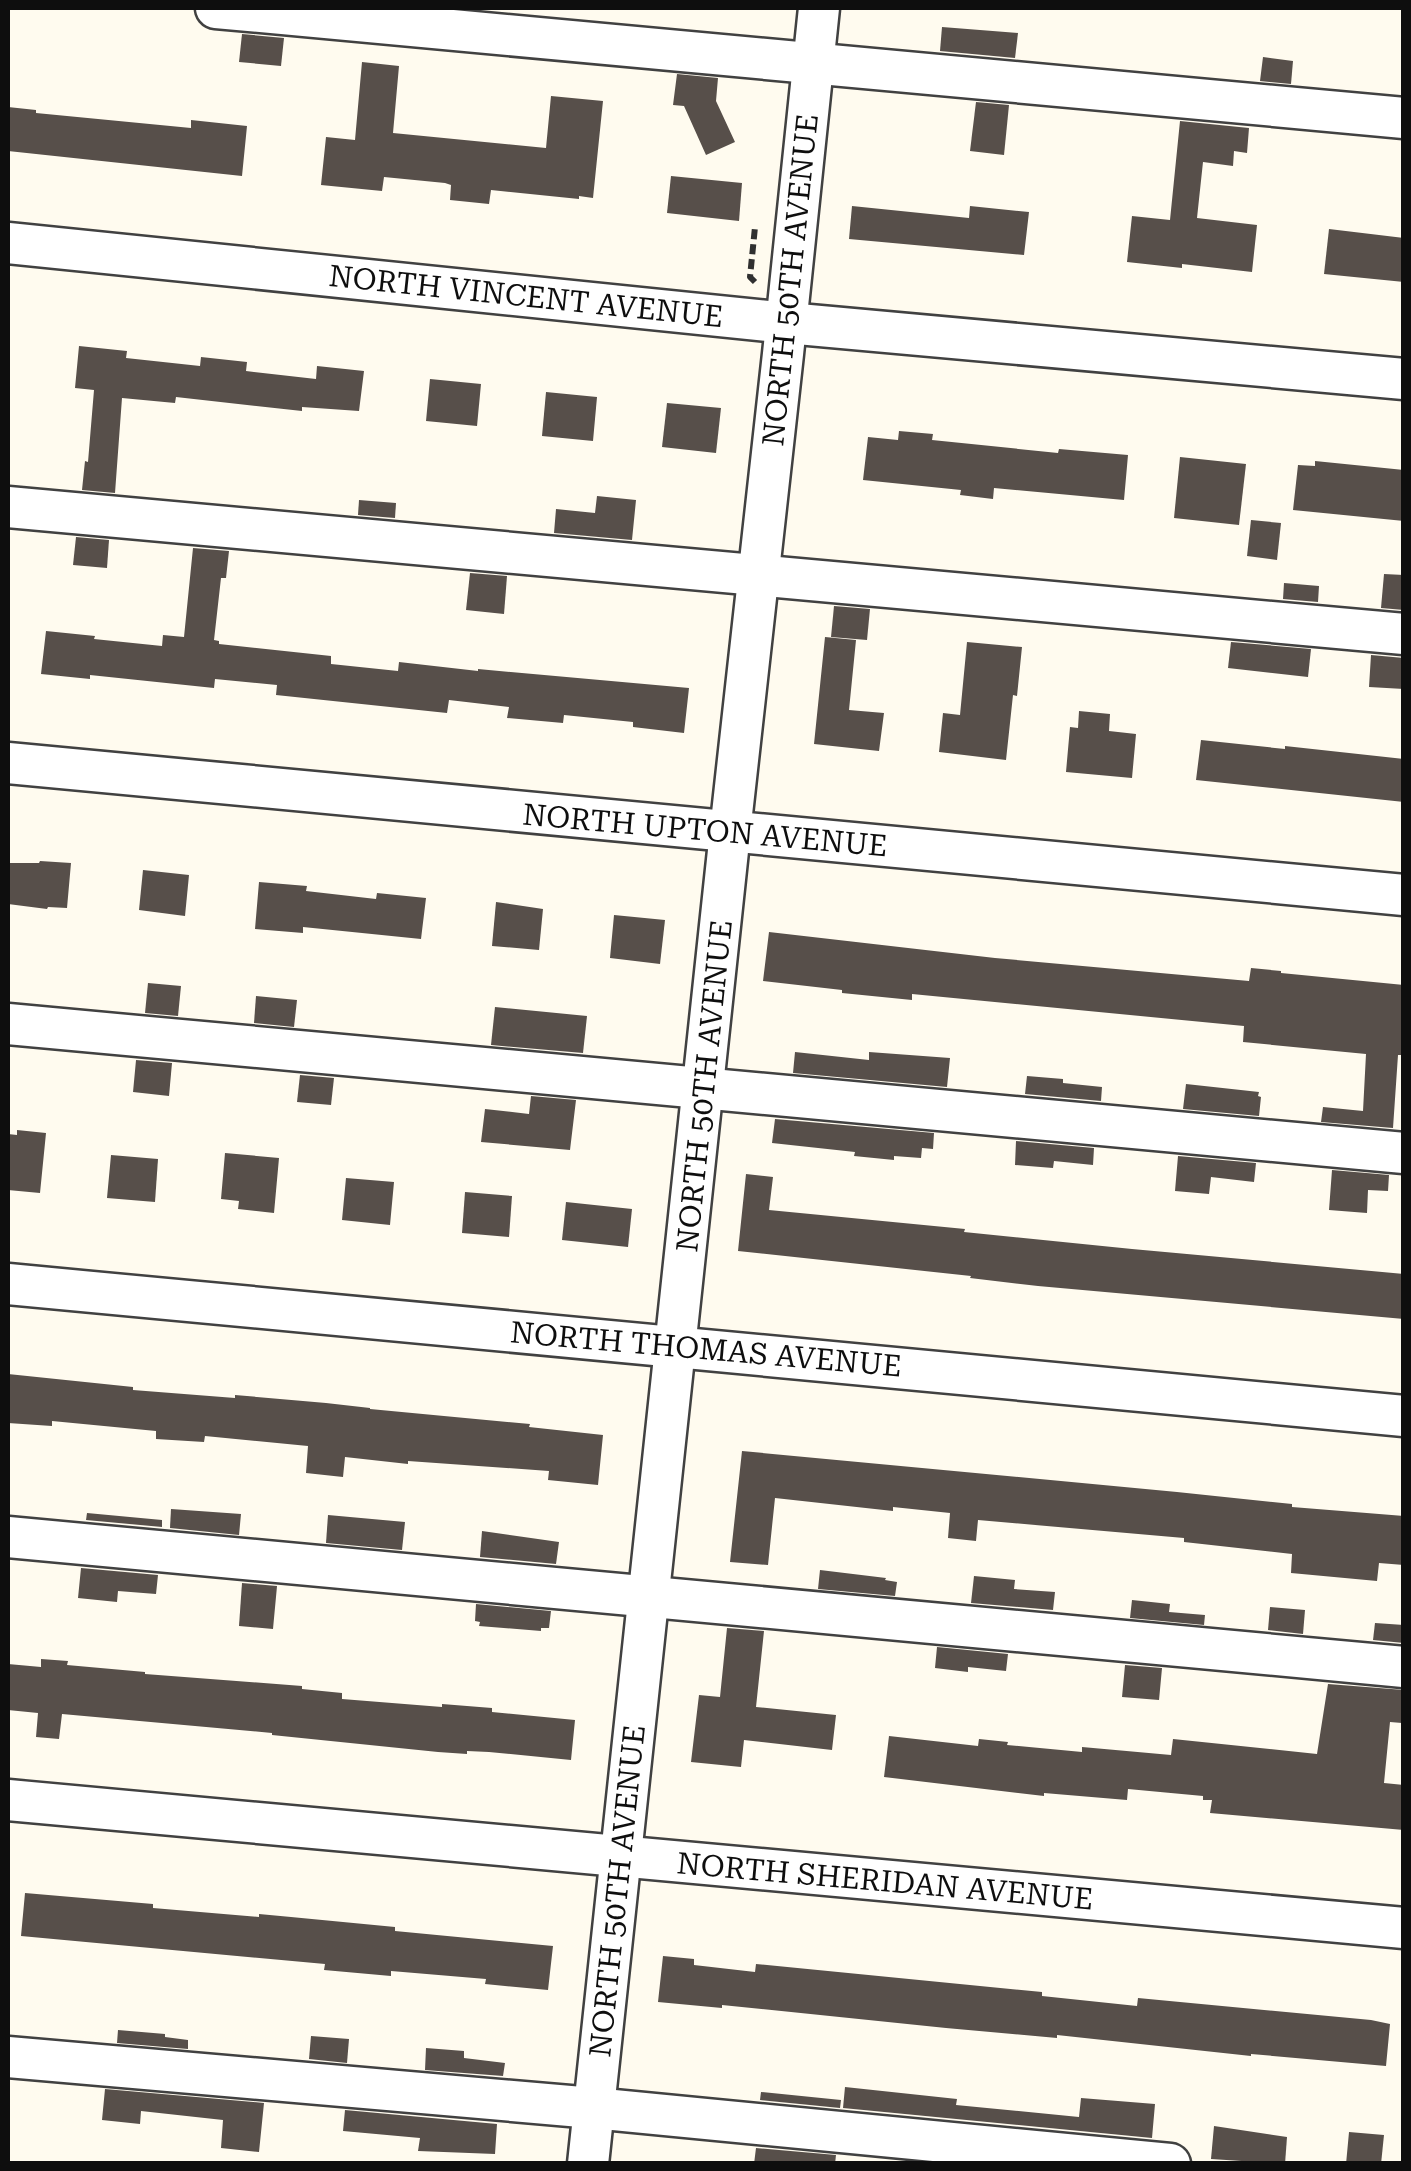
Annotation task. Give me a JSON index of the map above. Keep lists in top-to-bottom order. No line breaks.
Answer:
{"streets":{"street":["NORTH 50TH AVENUE","NORTH VINCENT AVENUE","NORTH UPTON AVENUE","NORTH THOMAS AVENUE","NORTH SHERIDAN AVENUE"]},"crossings":[["NORTH 50TH AVENUE","NORTH VINCENT AVENUE"],["NORTH 50TH AVENUE","NORTH UPTON AVENUE"],["NORTH 50TH AVENUE","NORTH THOMAS AVENUE"],["NORTH 50TH AVENUE","NORTH SHERIDAN AVENUE"]]}
